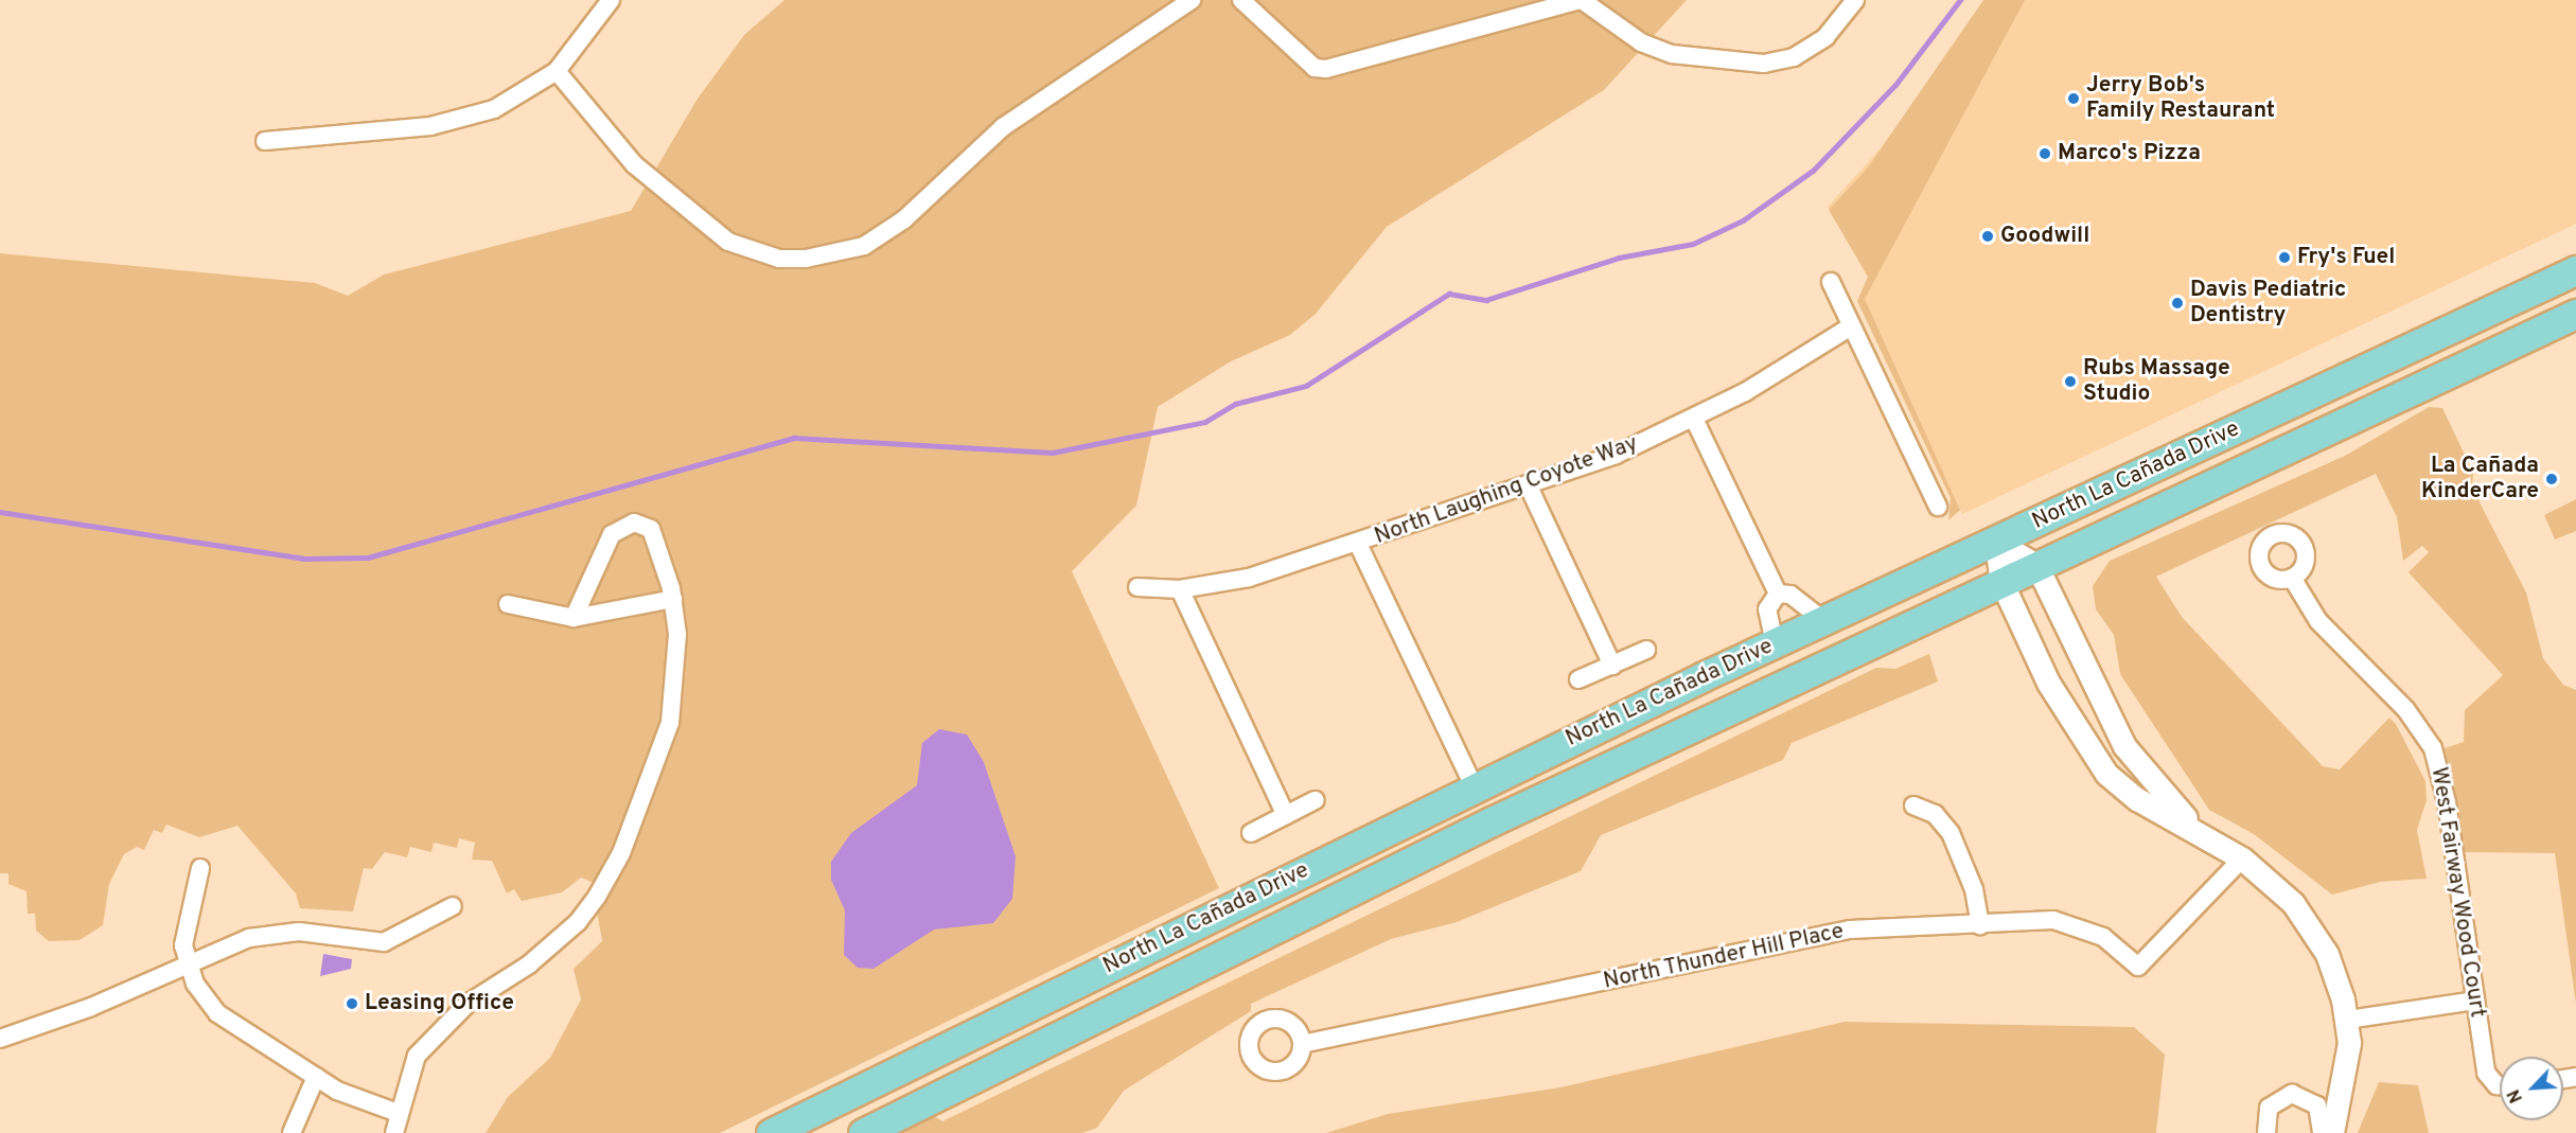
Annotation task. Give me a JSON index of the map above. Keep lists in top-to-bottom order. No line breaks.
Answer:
{"streets":{"main road":["North La Cañada Drive"],"street":["North Laughing Coyote Way","West Fairway Wood Court","North Thunder Hill Place"]},"places":["Jerry Bob's Family Restaurant","Marco's Pizza","Goodwill","Fry's Fuel","Davis Pediatric Dentistry","Rubs Massage Studio","La Cañada KinderCare","Leasing Office"],"north":"bottom left"}
